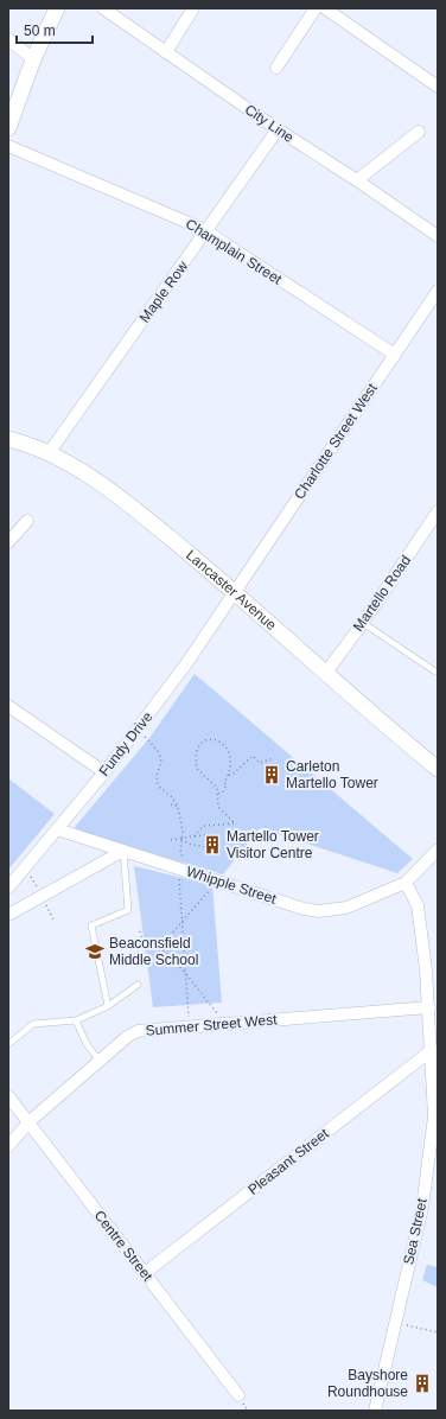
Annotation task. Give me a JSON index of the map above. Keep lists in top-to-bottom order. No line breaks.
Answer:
{"streets":{"street":["City Line","Champlain Street","Maple Row","Charlotte Street West","Lancaster Avenue","Martello Road","Fundy Drive","Whipple Street","Summer Street West","Pleasant Street","Sea Street","Centre Street"]},"crossings":[["City Line","Maple Row"],["Champlain Street","Maple Row"],["Champlain Street","Charlotte Street West"],["Maple Row","Lancaster Avenue"],["Charlotte Street West","Lancaster Avenue"],["Charlotte Street West","Fundy Drive"],["Lancaster Avenue","Martello Road"],["Lancaster Avenue","Fundy Drive"],["Fundy Drive","Whipple Street"],["Whipple Street","Sea Street"],["Summer Street West","Sea Street"],["Summer Street West","Centre Street"],["Pleasant Street","Sea Street"],["Pleasant Street","Centre Street"]],"places":{"building":["Carleton Martello Tower","Martello Tower Visitor Centre","Bayshore Roundhouse"],"school or university":["Beaconsfield Middle School"]},"scale_bar":"50 m"}
